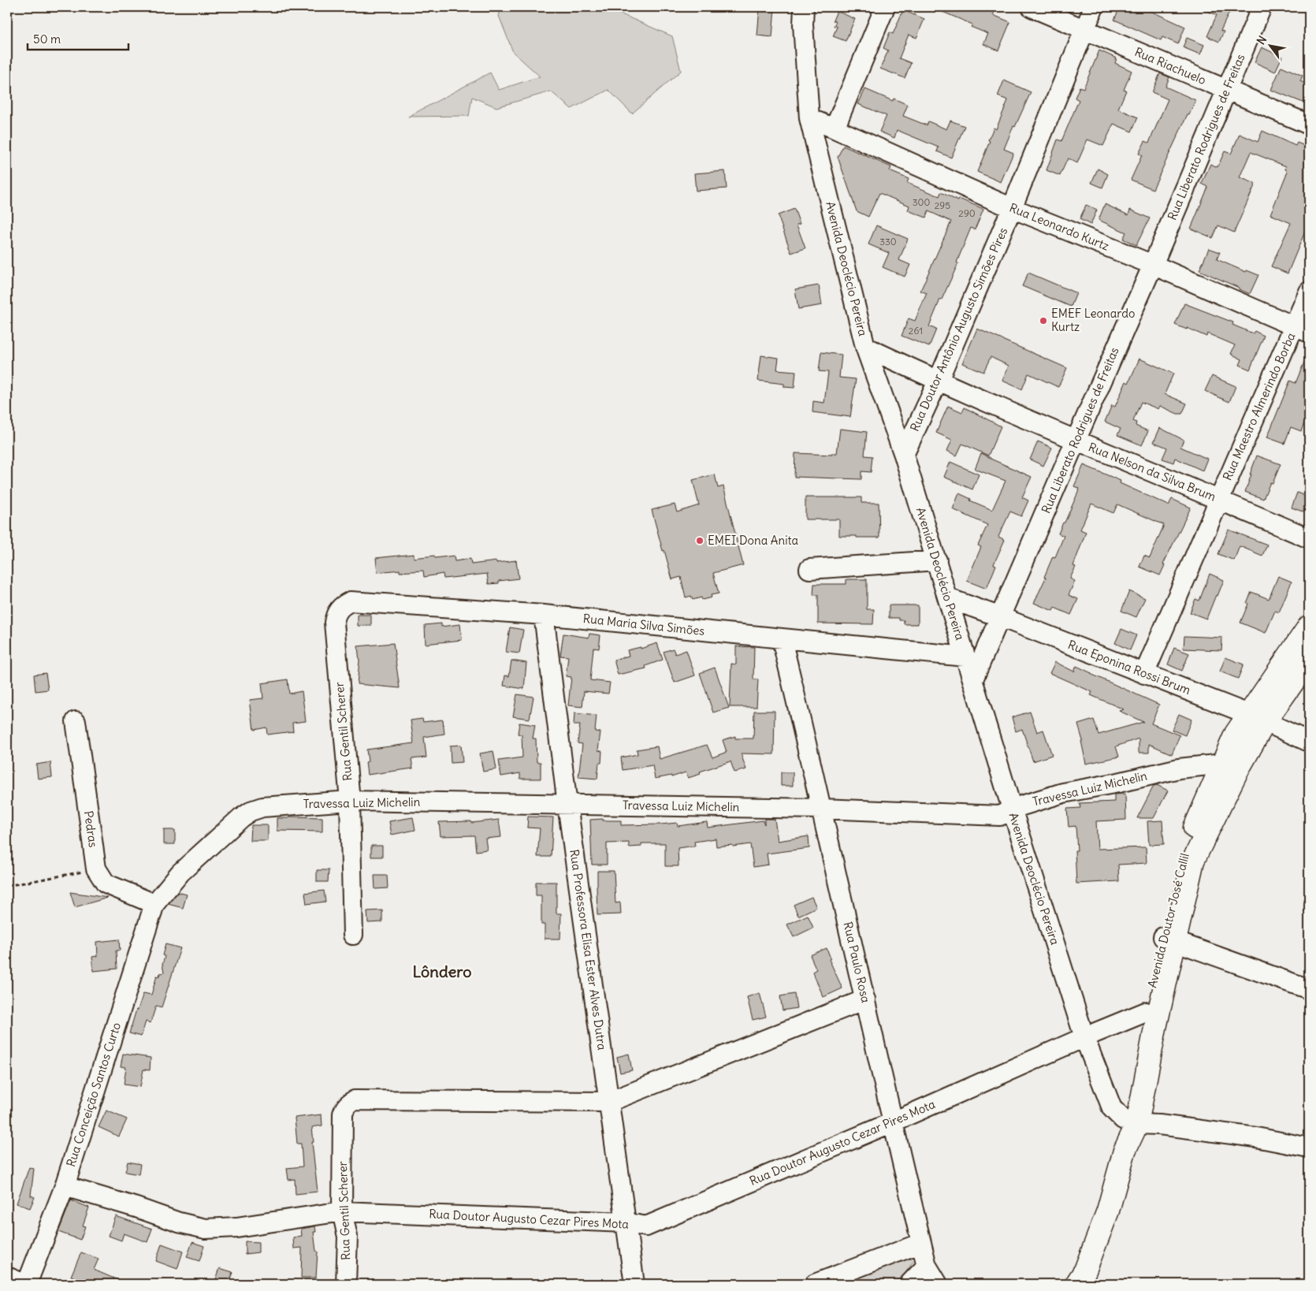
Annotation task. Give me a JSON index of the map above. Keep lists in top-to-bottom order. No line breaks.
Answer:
{"streets":{"main road":["Avenida Doutor José Callil"],"street":["Rua Riachuelo","Rua Liberato Rodrigues de Freitas","Rua Leonardo Kurtz","Avenida Deoclécio Pereira","Rua Doutor Antônio Augusto Simões Pires","Rua Maestro Almerindo Borba","Rua Nelson da Silva Brum","Rua Maria Silva Simões","Rua Eponina Rossi Brum","Rua Gentil Scherer","Travessa Luiz Michelin","Pedras","Rua Professora Elisa Ester Alves Dutra","Rua Paulo Rosa","Rua Conceição Santos Curto","Rua Doutor Augusto Cezar Pires Mota"]},"crossings":[["Rua Riachuelo","Rua Liberato Rodrigues de Freitas"],["Rua Riachuelo","Rua Doutor Antônio Augusto Simões Pires"],["Rua Liberato Rodrigues de Freitas","Rua Leonardo Kurtz"],["Rua Liberato Rodrigues de Freitas","Avenida Deoclécio Pereira"],["Rua Liberato Rodrigues de Freitas","Rua Nelson da Silva Brum"],["Rua Liberato Rodrigues de Freitas","Rua Eponina Rossi Brum"],["Rua Leonardo Kurtz","Avenida Deoclécio Pereira"],["Rua Leonardo Kurtz","Rua Doutor Antônio Augusto Simões Pires"],["Rua Leonardo Kurtz","Rua Maestro Almerindo Borba"],["Avenida Deoclécio Pereira","Rua Doutor Antônio Augusto Simões Pires"],["Avenida Deoclécio Pereira","Rua Nelson da Silva Brum"],["Avenida Deoclécio Pereira","Rua Maria Silva Simões"],["Avenida Deoclécio Pereira","Rua Eponina Rossi Brum"],["Avenida Deoclécio Pereira","Travessa Luiz Michelin"],["Avenida Deoclécio Pereira","Avenida Doutor José Callil"],["Avenida Deoclécio Pereira","Rua Doutor Augusto Cezar Pires Mota"],["Rua Doutor Antônio Augusto Simões Pires","Rua Nelson da Silva Brum"],["Rua Maestro Almerindo Borba","Rua Nelson da Silva Brum"],["Rua Maestro Almerindo Borba","Rua Eponina Rossi Brum"],["Rua Maria Silva Simões","Rua Gentil Scherer"],["Rua Maria Silva Simões","Rua Professora Elisa Ester Alves Dutra"],["Rua Maria Silva Simões","Rua Paulo Rosa"],["Rua Eponina Rossi Brum","Avenida Doutor José Callil"],["Rua Gentil Scherer","Travessa Luiz Michelin"],["Rua Gentil Scherer","Rua Professora Elisa Ester Alves Dutra"],["Rua Gentil Scherer","Rua Doutor Augusto Cezar Pires Mota"],["Travessa Luiz Michelin","Pedras"],["Travessa Luiz Michelin","Avenida Doutor José Callil"],["Travessa Luiz Michelin","Rua Professora Elisa Ester Alves Dutra"],["Travessa Luiz Michelin","Rua Paulo Rosa"],["Travessa Luiz Michelin","Rua Conceição Santos Curto"],["Pedras","Rua Conceição Santos Curto"],["Avenida Doutor José Callil","Rua Doutor Augusto Cezar Pires Mota"],["Rua Professora Elisa Ester Alves Dutra","Rua Doutor Augusto Cezar Pires Mota"],["Rua Paulo Rosa","Rua Doutor Augusto Cezar Pires Mota"],["Rua Conceição Santos Curto","Rua Doutor Augusto Cezar Pires Mota"]],"districts":["Lôndero"],"places":["EMEF Leonardo Kurtz","EMEI Dona Anita"],"house_numbers":["300","295","290","330","261"],"scale_bar":"50 m","north":"top left"}
